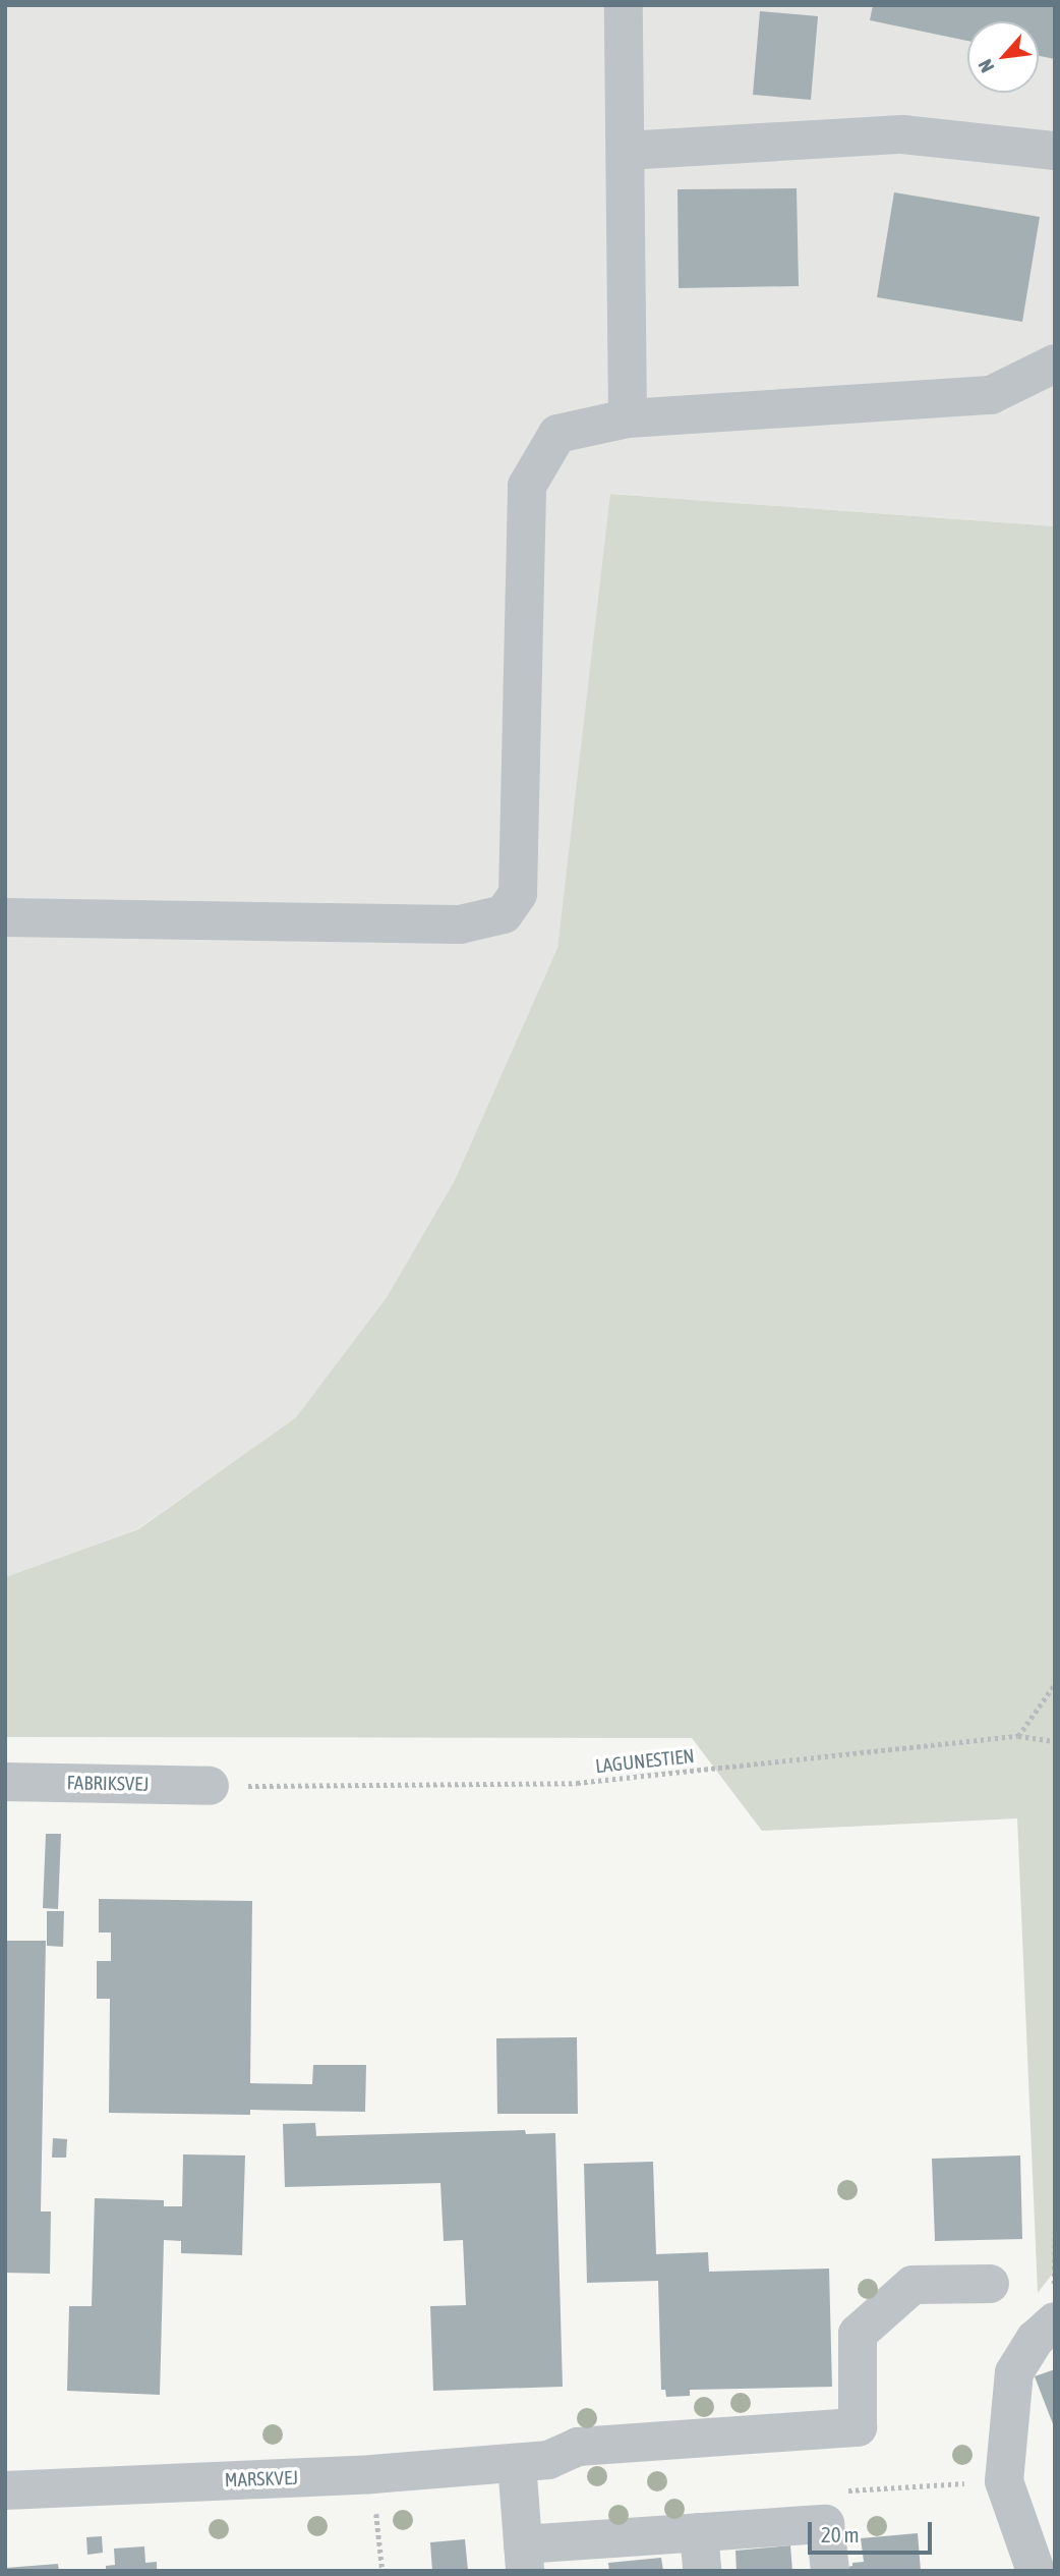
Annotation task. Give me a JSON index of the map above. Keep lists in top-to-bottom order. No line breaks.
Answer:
{"streets":{"street":["FABRIKSVEJ","MARSKVEJ"],"path":["LAGUNESTIEN"]},"crossings":[["LAGUNESTIEN","FABRIKSVEJ"]],"scale_bar":"20 m","north":"bottom left"}
